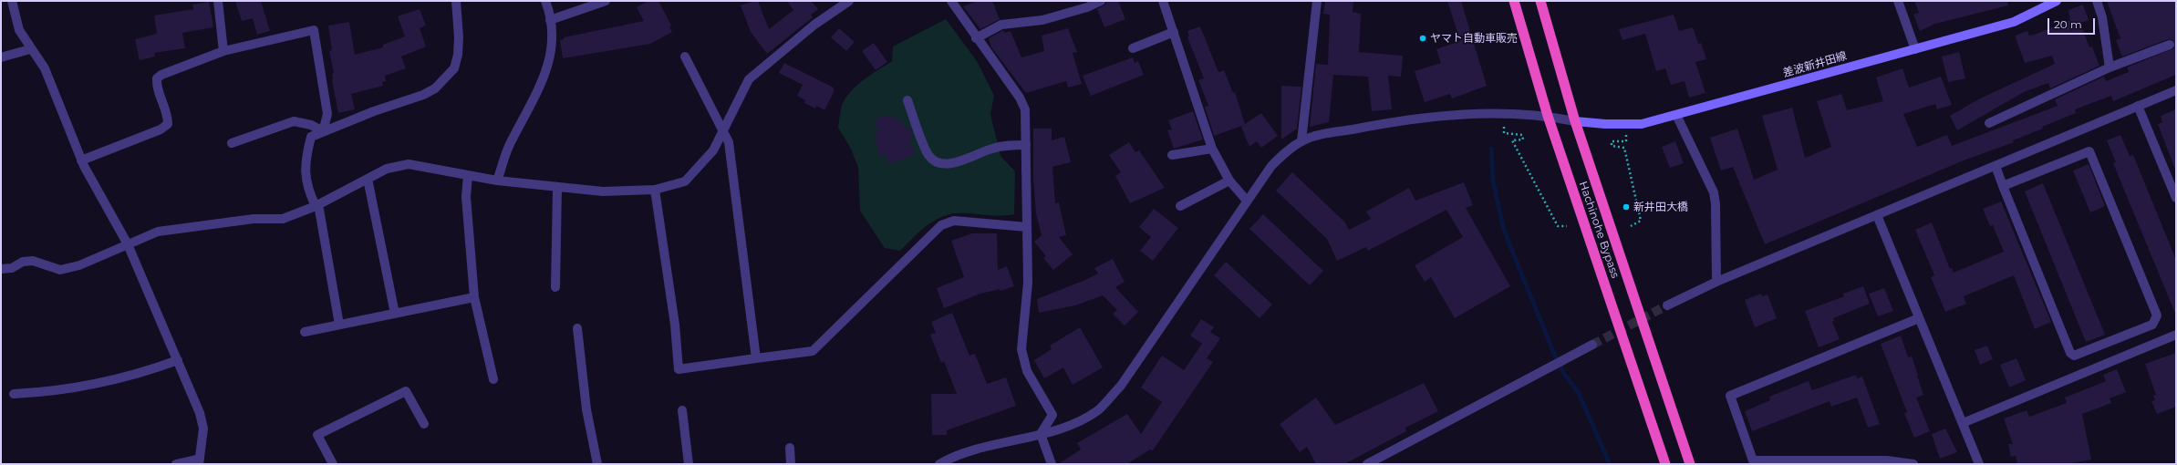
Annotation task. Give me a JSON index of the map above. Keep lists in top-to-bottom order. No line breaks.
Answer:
{"streets":{"highway":["Hachinohe Bypass"],"main road":["差波新井田線"]},"crossings":[["差波新井田線","Hachinohe Bypass"]],"places":["ヤマト自動車販売","新井田大橋"],"scale_bar":"20 m"}
